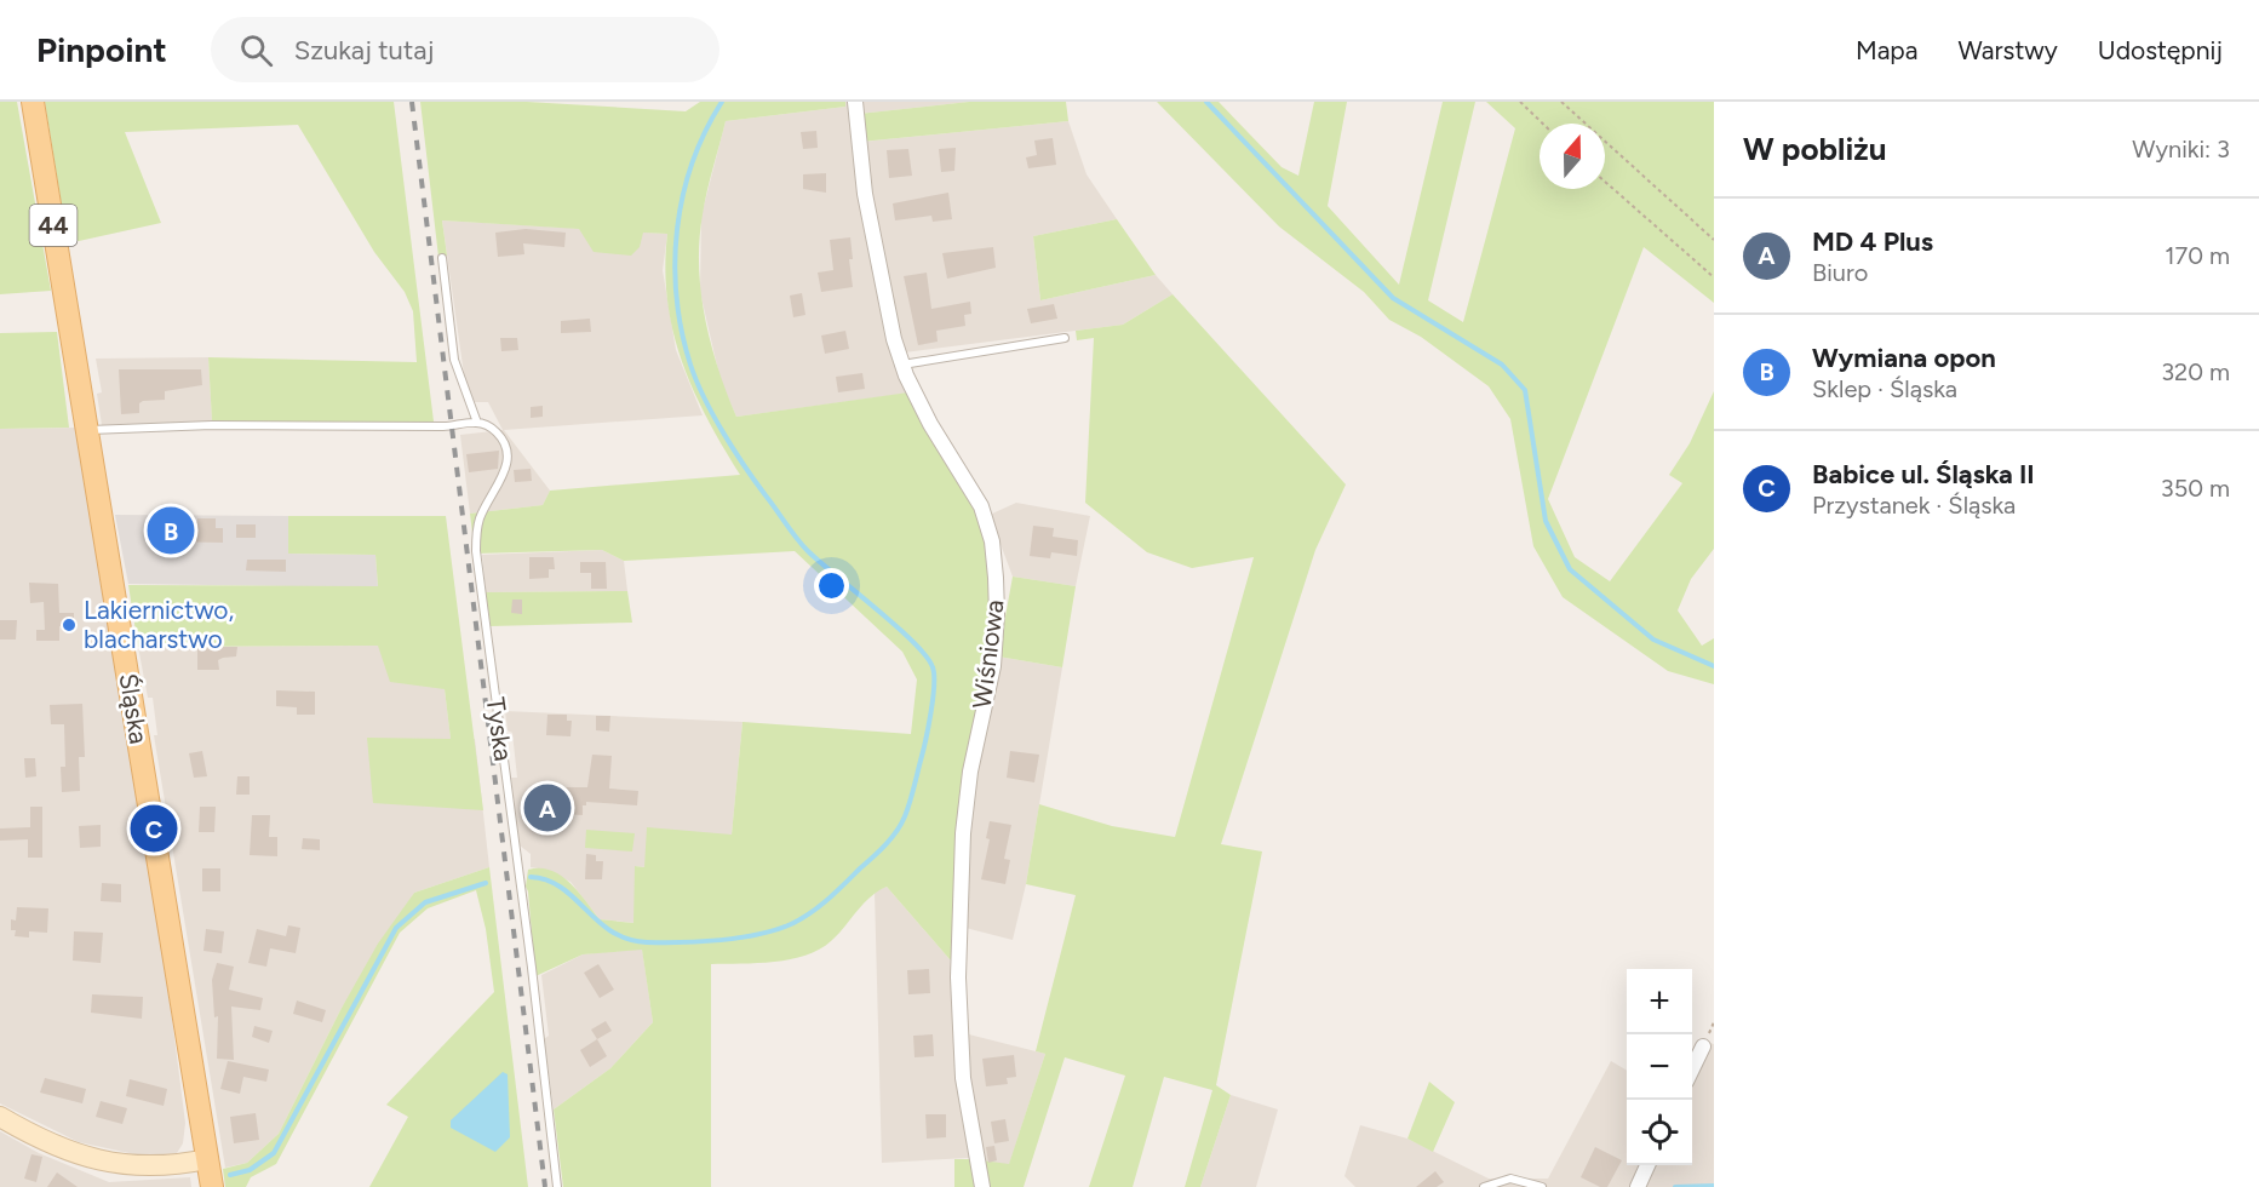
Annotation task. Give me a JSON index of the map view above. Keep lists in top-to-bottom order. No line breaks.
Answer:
{"streets":{"main road":["44","Śląska"],"street":["Wiśniowa"],"lane":["Tyska"]},"places":["Lakiernictwo, blacharstwo"],"north":"top","page":{"header":"Pinpoint","search":"Szukaj tutaj","nav":["Mapa","Warstwy","Udostępnij"],"heading":["W pobliżu","Wyniki: 3"],"list":[{"mark":"A","name":"MD 4 Plus","note":"Biuro","value":"170 m"},{"mark":"B","name":"Wymiana opon","note":"Sklep · Śląska","value":"320 m"},{"mark":"C","name":"Babice ul. Śląska II","note":"Przystanek · Śląska","value":"350 m"}],"pins":["B","A","C"],"map_buttons":["+","−"]}}
